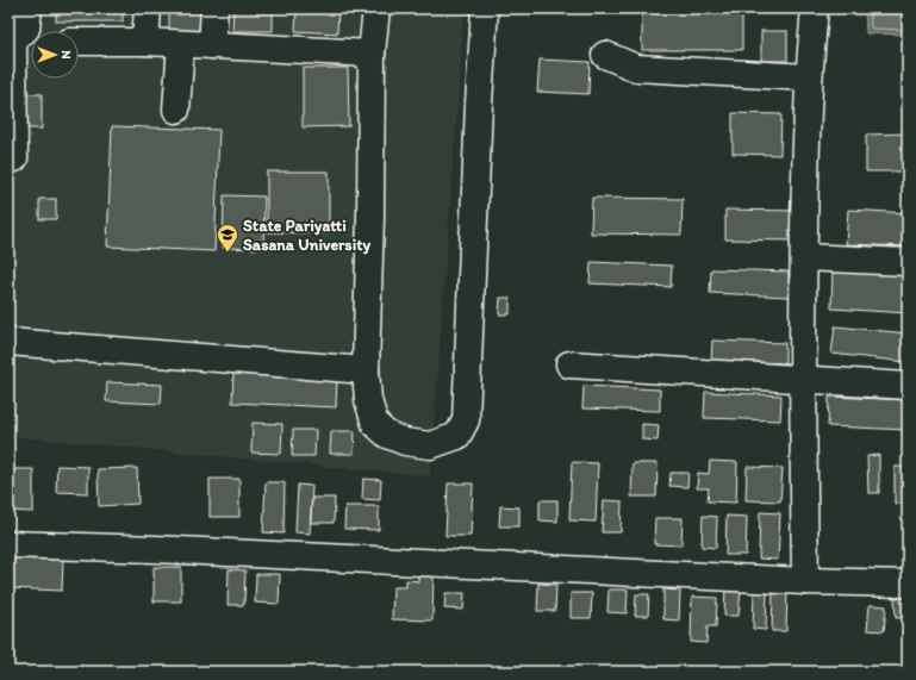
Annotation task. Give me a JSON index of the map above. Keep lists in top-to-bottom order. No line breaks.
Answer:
{"places":{"school or university":["State Pariyatti Sasana University"]},"north":"right"}
